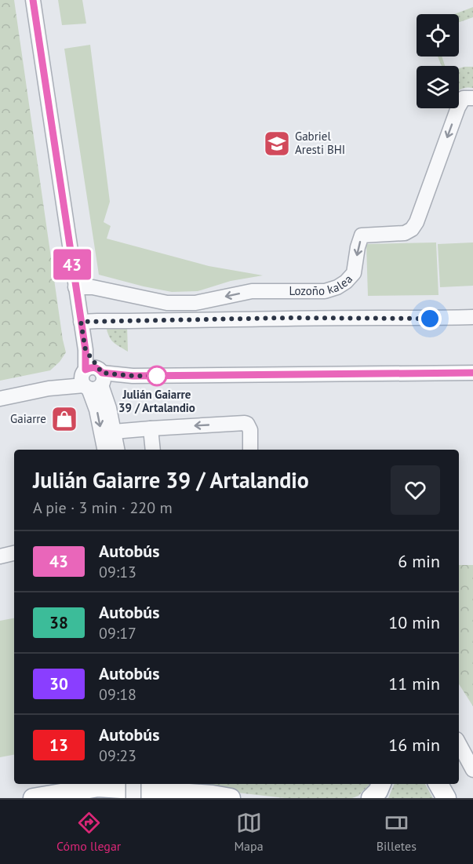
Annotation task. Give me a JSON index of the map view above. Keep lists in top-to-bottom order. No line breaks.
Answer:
{"streets":{"street":["Lozoño kalea"]},"places":{"school or university":["Gabriel Aresti BHI"],"other":["Julián Gaiarre 39 / Artalandio"],"shop":["Gaiarre"]},"lines":["bus line 43"],"page":{"on_map":"43","heading":["Julián Gaiarre 39 / Artalandio","A pie · 3 min · 220 m"],"list":[{"mark":"43","name":"Autobús","note":"09:13","value":"6 min"},{"mark":"38","name":"Autobús","note":"09:17","value":"10 min"},{"mark":"30","name":"Autobús","note":"09:18","value":"11 min"},{"mark":"13","name":"Autobús","note":"09:23","value":"16 min"}],"tabs":["Cómo llegar","Mapa","Billetes"]}}
